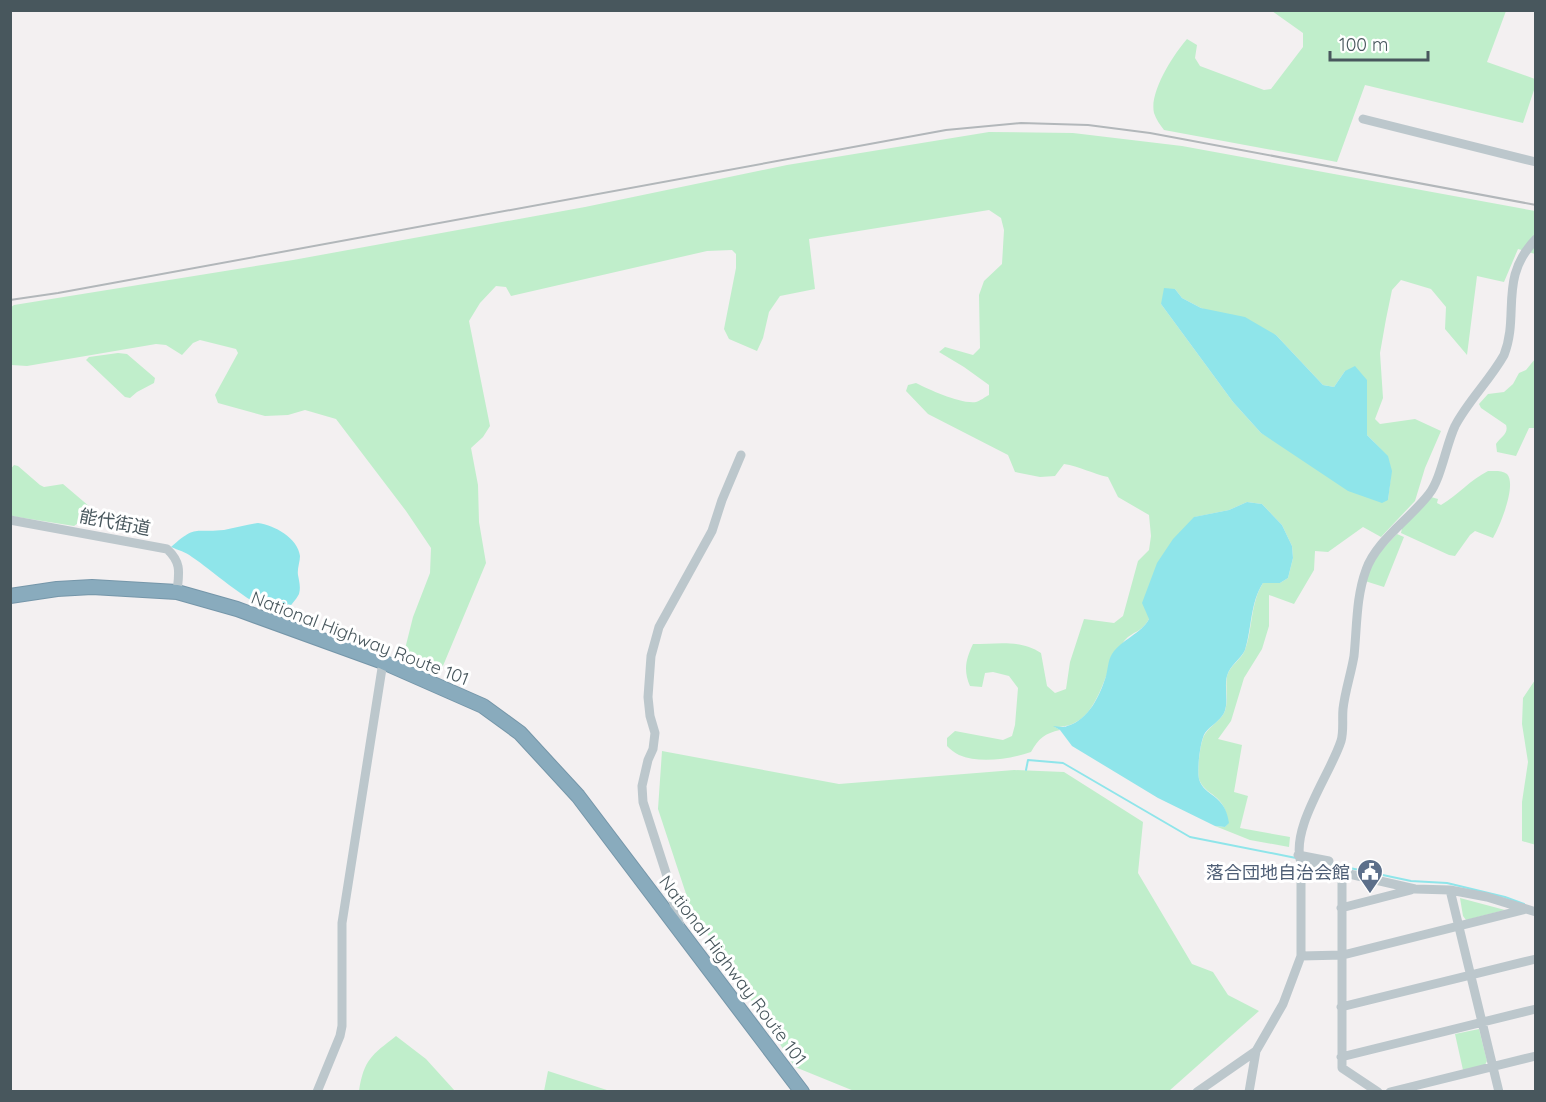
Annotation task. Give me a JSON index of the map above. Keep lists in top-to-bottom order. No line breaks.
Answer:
{"streets":{"highway":["National Highway Route 101"],"street":["能代街道"]},"crossings":[["能代街道","National Highway Route 101"]],"places":{"public building":["落合団地自治会館"]},"scale_bar":"100 m"}
